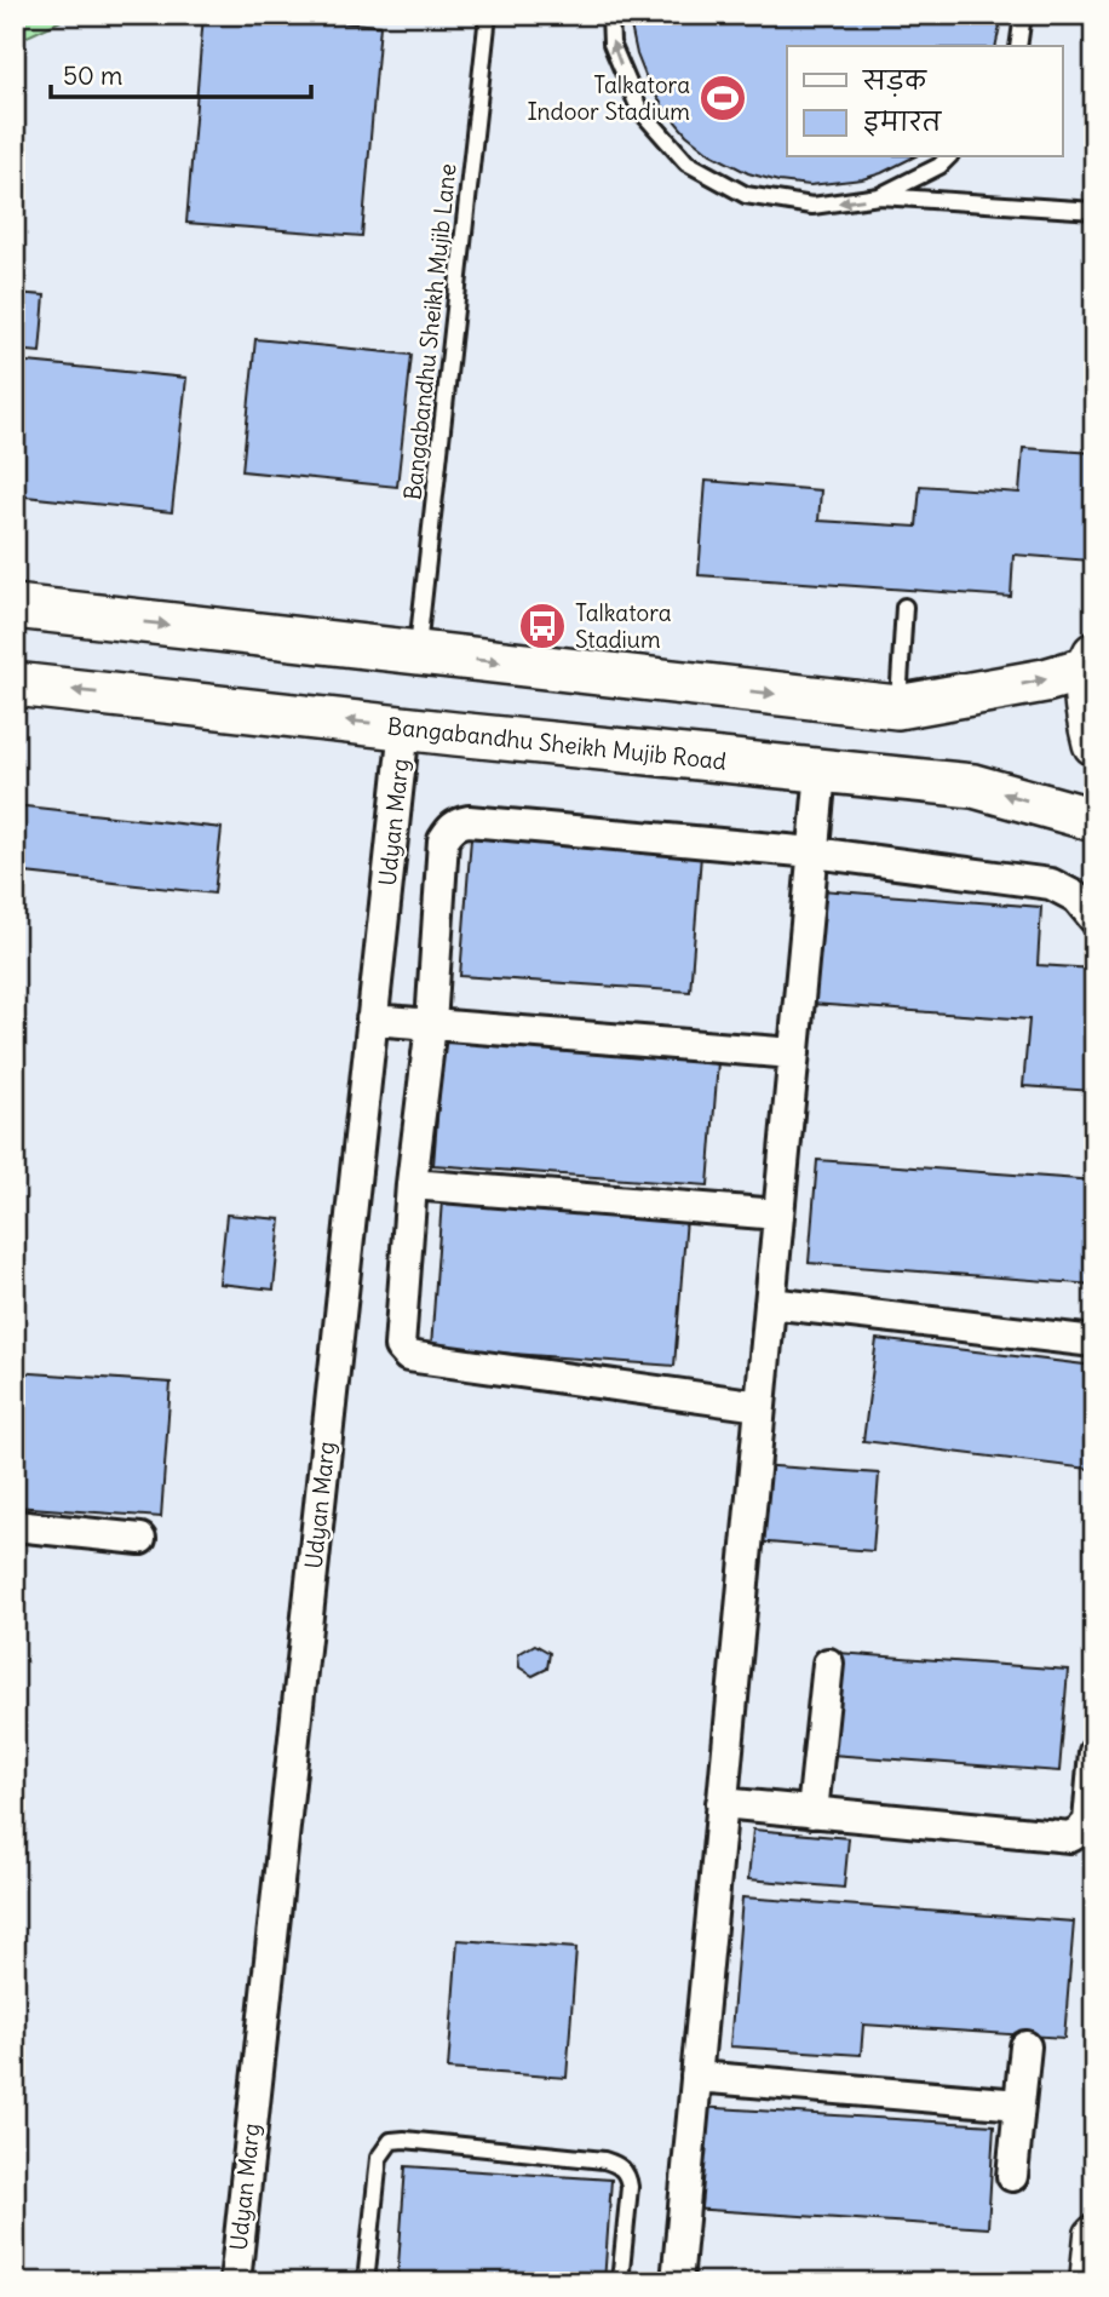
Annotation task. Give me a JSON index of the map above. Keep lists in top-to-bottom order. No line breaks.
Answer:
{"streets":{"main road":["Bangabandhu Sheikh Mujib Road"],"street":["Udyan Marg"],"lane":["Bangabandhu Sheikh Mujib Lane"]},"crossings":[["Bangabandhu Sheikh Mujib Road","Udyan Marg"]],"places":{"sports":["Talkatora Indoor Stadium"],"bus stop":["Talkatora Stadium"]},"legend":["सड़क","इमारत"],"scale_bar":"50 m"}
